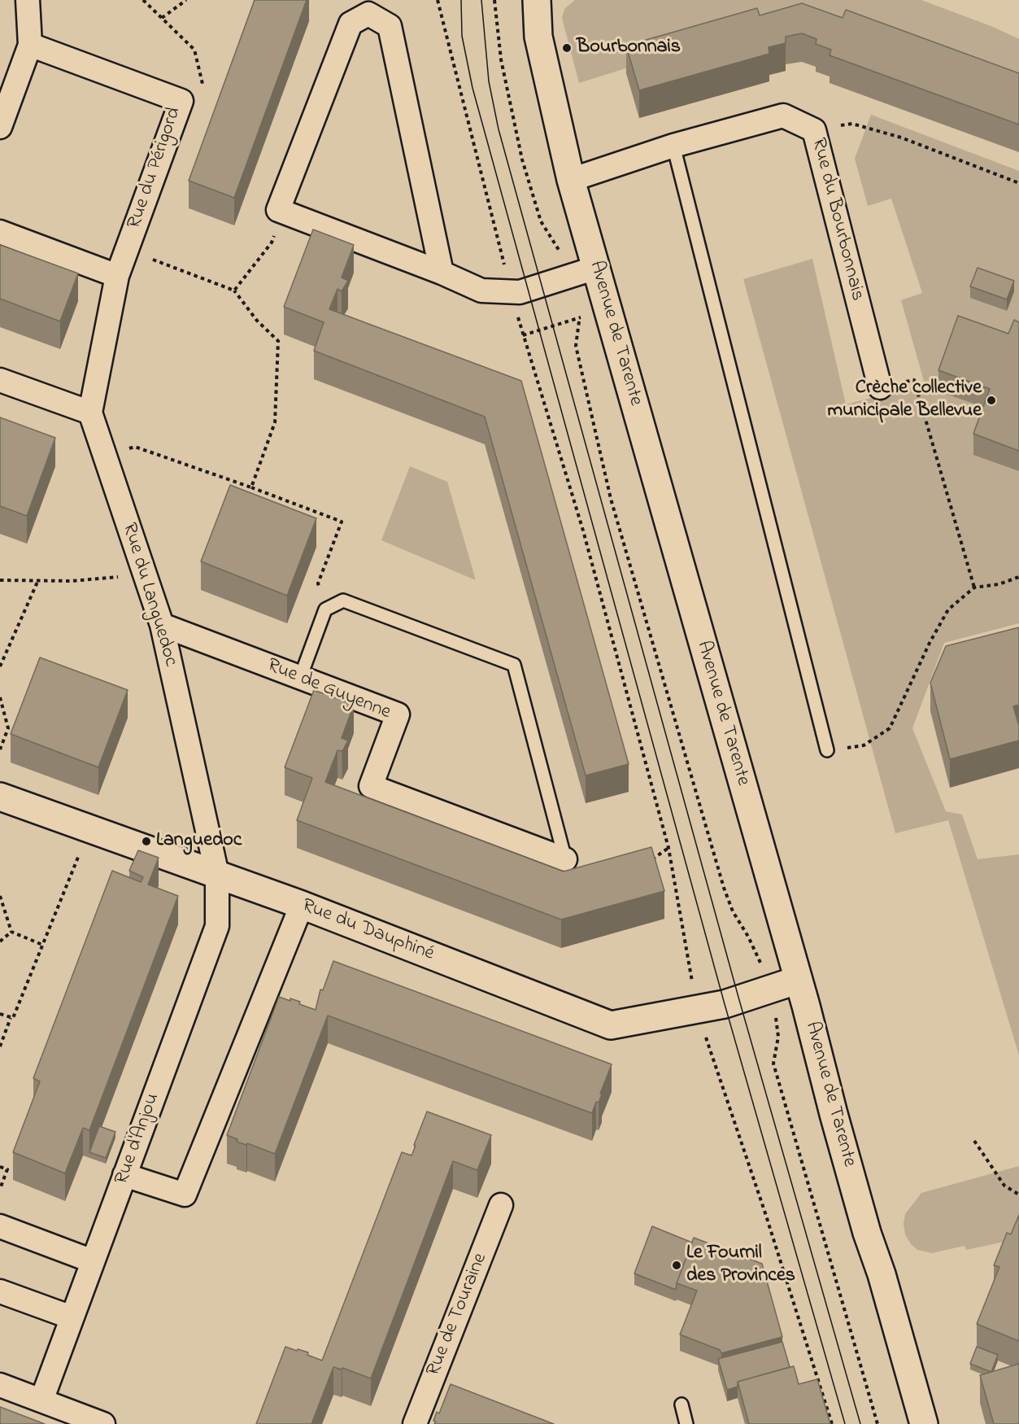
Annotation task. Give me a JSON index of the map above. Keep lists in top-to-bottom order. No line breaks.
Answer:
{"streets":{"street":["Rue du Périgord","Rue du Bourbonnais","Avenue de Tarente","Rue du Languedoc","Rue de Guyenne","Rue du Dauphiné","Rue d'Anjou","Rue de Touraine"]},"crossings":[["Rue du Périgord","Rue du Languedoc"],["Rue du Bourbonnais","Avenue de Tarente"],["Avenue de Tarente","Rue du Dauphiné"],["Rue du Languedoc","Rue de Guyenne"],["Rue du Languedoc","Rue du Dauphiné"],["Rue du Languedoc","Rue d'Anjou"],["Rue du Dauphiné","Rue d'Anjou"]],"places":["Bourbonnais","Crèche collective municipale Bellevue","Languedoc","Le Fournil des Provinces"]}
